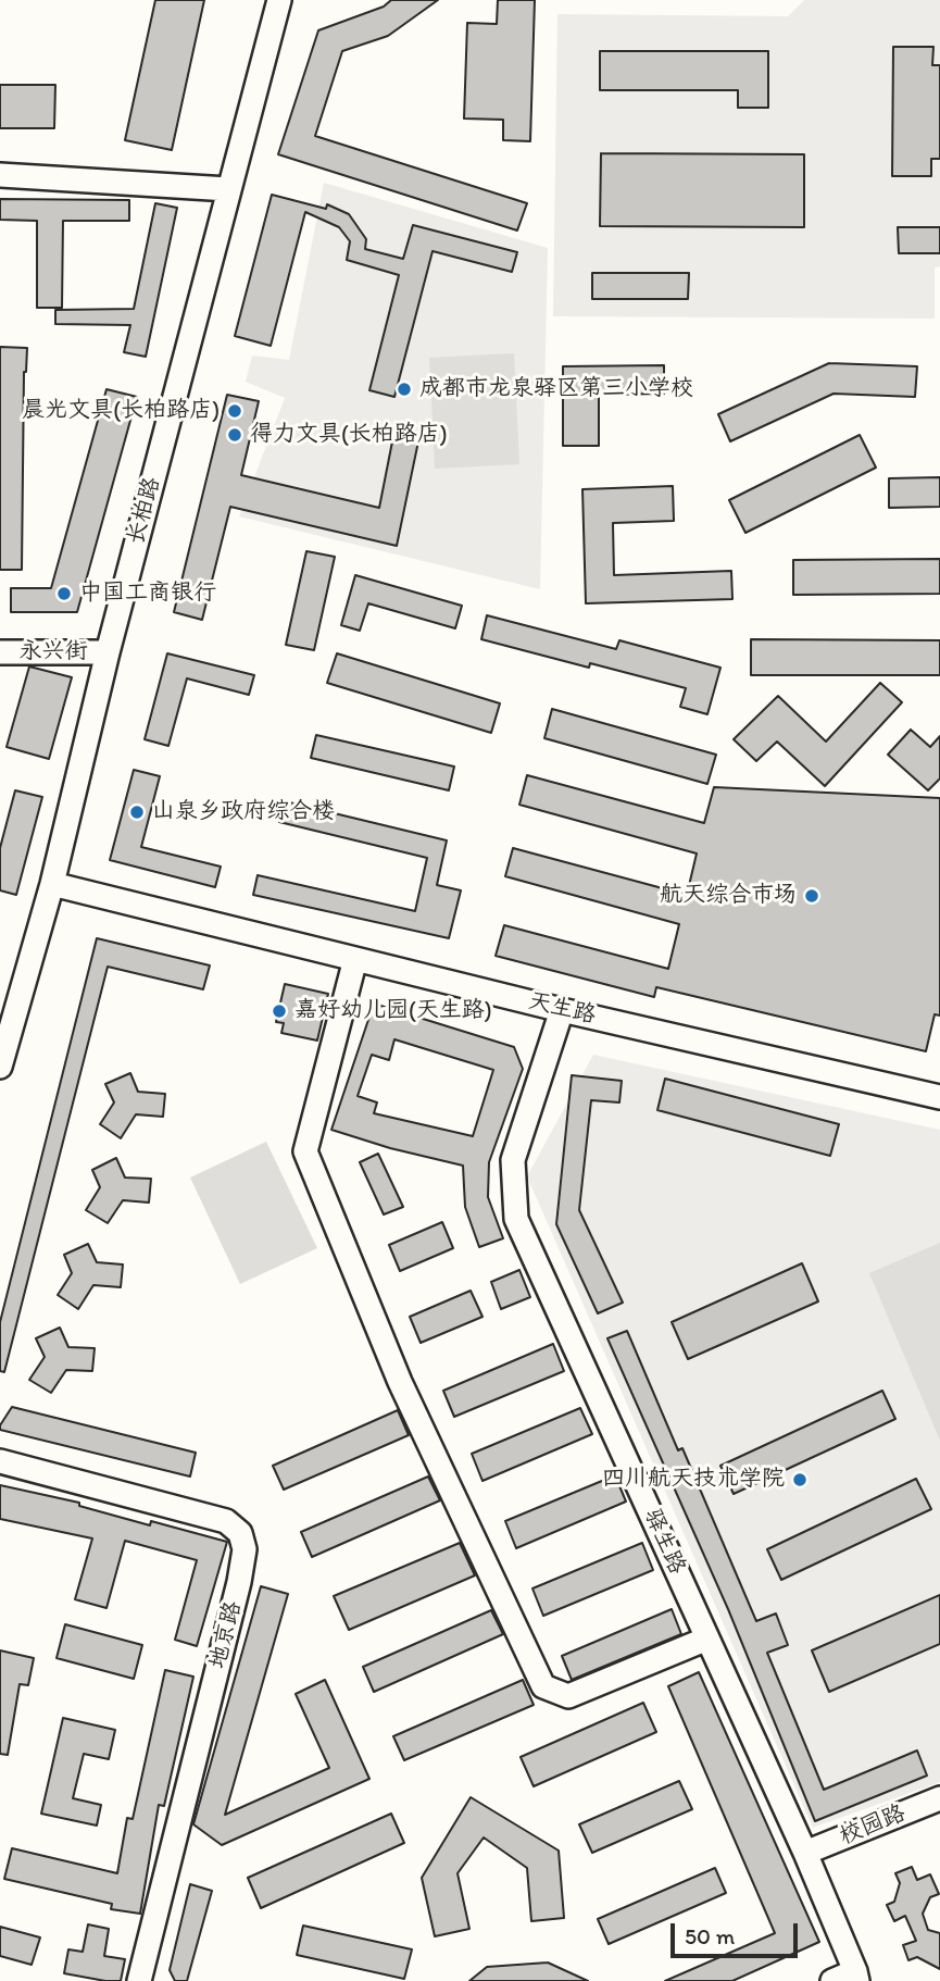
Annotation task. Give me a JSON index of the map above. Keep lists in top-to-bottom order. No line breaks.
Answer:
{"streets":{"street":["长柏路","永兴街","天生路","驿生路","地京路","校园路"]},"crossings":[["长柏路","永兴街"],["长柏路","天生路"],["天生路","驿生路"],["驿生路","校园路"]],"places":["成都市龙泉驿区第三小学校","晨光文具(长柏路店)","得力文具(长柏路店)","中国工商银行","山泉乡政府综合楼","航天综合市场","嘉好幼儿园(天生路)","四川航天技术学院"],"scale_bar":"50 m"}
